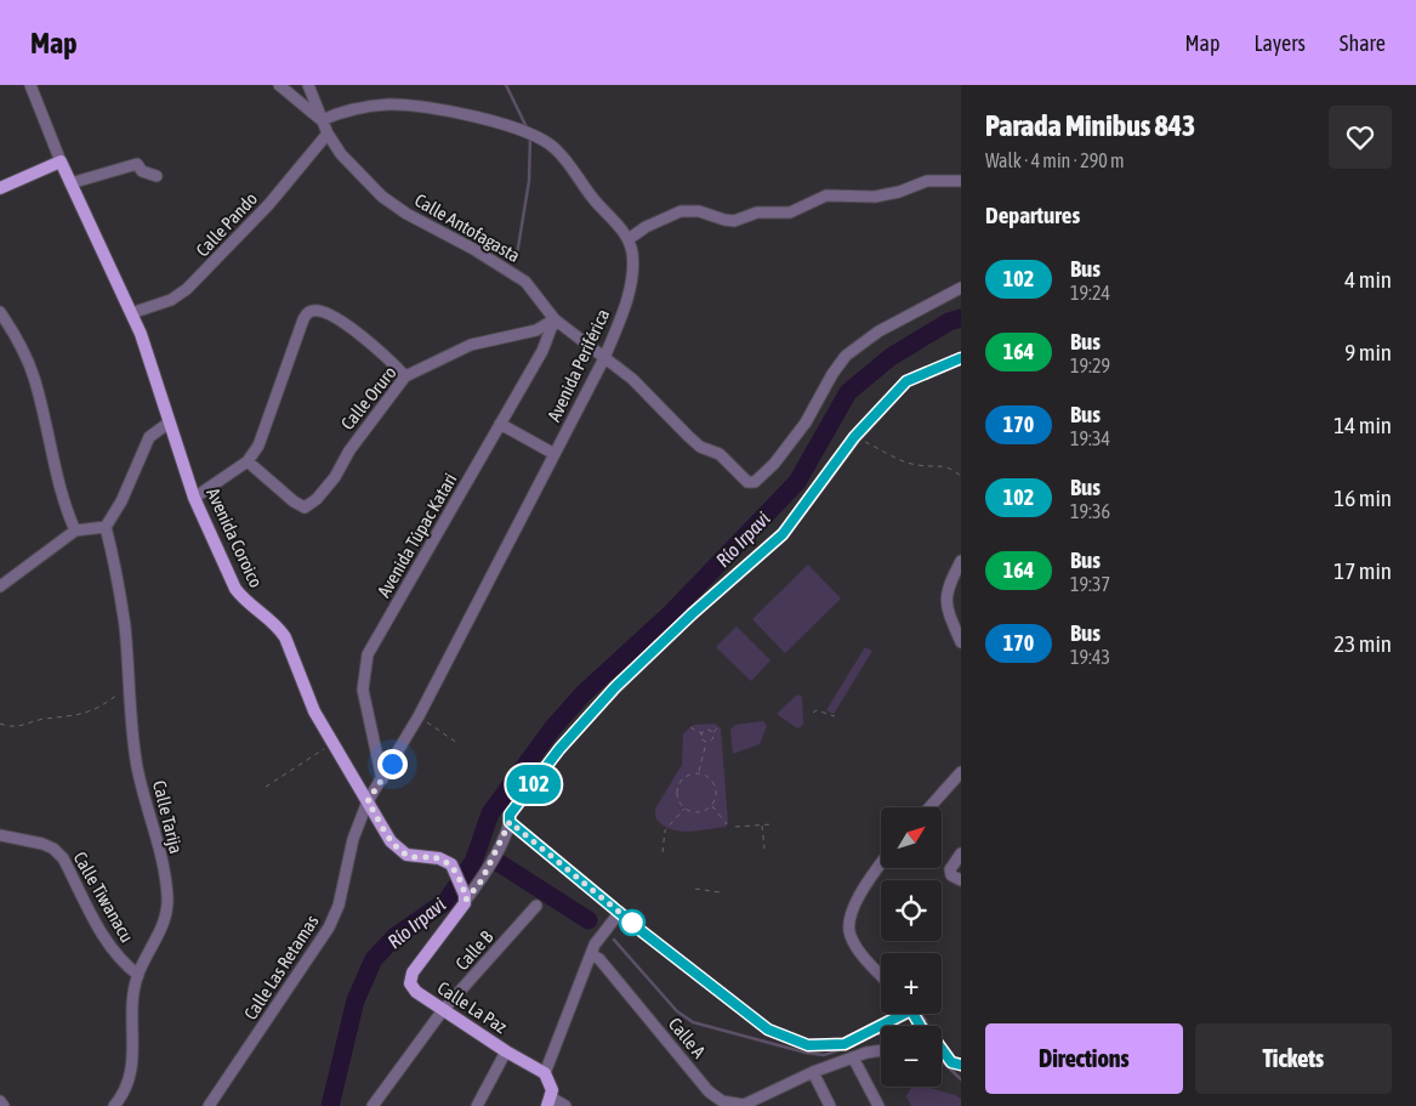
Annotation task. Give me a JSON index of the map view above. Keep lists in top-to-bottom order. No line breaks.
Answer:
{"streets":{"main road":["Avenida Coroico","Calle La Paz"],"street":["Calle Pando","Calle Antofagasta","Avenida Periférica","Calle Oruro","Avenida Túpac Katari","Calle Tarija","Calle Tiwanacu","Calle B","Calle Las Retamas","Calle A"]},"crossings":[["Calle Pando","Calle Antofagasta"],["Calle Pando","Avenida Coroico"],["Calle Antofagasta","Avenida Periférica"],["Calle Antofagasta","Calle Oruro"],["Calle Antofagasta","Avenida Túpac Katari"],["Avenida Periférica","Avenida Túpac Katari"],["Avenida Periférica","Avenida Coroico"],["Avenida Periférica","Calle Las Retamas"],["Calle Oruro","Avenida Túpac Katari"],["Avenida Coroico","Calle Las Retamas"],["Avenida Coroico","Calle La Paz"],["Calle Tarija","Calle Tiwanacu"],["Calle B","Calle La Paz"]],"water":["Río Irpavi"],"lines":["bus line 102"],"north":"top right","page":{"header":"Map","nav":["Map","Layers","Share"],"on_map":"102","heading":[["Parada Minibus 843","Walk · 4 min · 290 m"],"Departures"],"list":[{"mark":"102","name":"Bus","note":"19:24","value":"4 min"},{"mark":"164","name":"Bus","note":"19:29","value":"9 min"},{"mark":"170","name":"Bus","note":"19:34","value":"14 min"},{"mark":"102","name":"Bus","note":"19:36","value":"16 min"},{"mark":"164","name":"Bus","note":"19:37","value":"17 min"},{"mark":"170","name":"Bus","note":"19:43","value":"23 min"}],"map_buttons":["+","−"],"buttons":["Directions","Tickets"]}}
